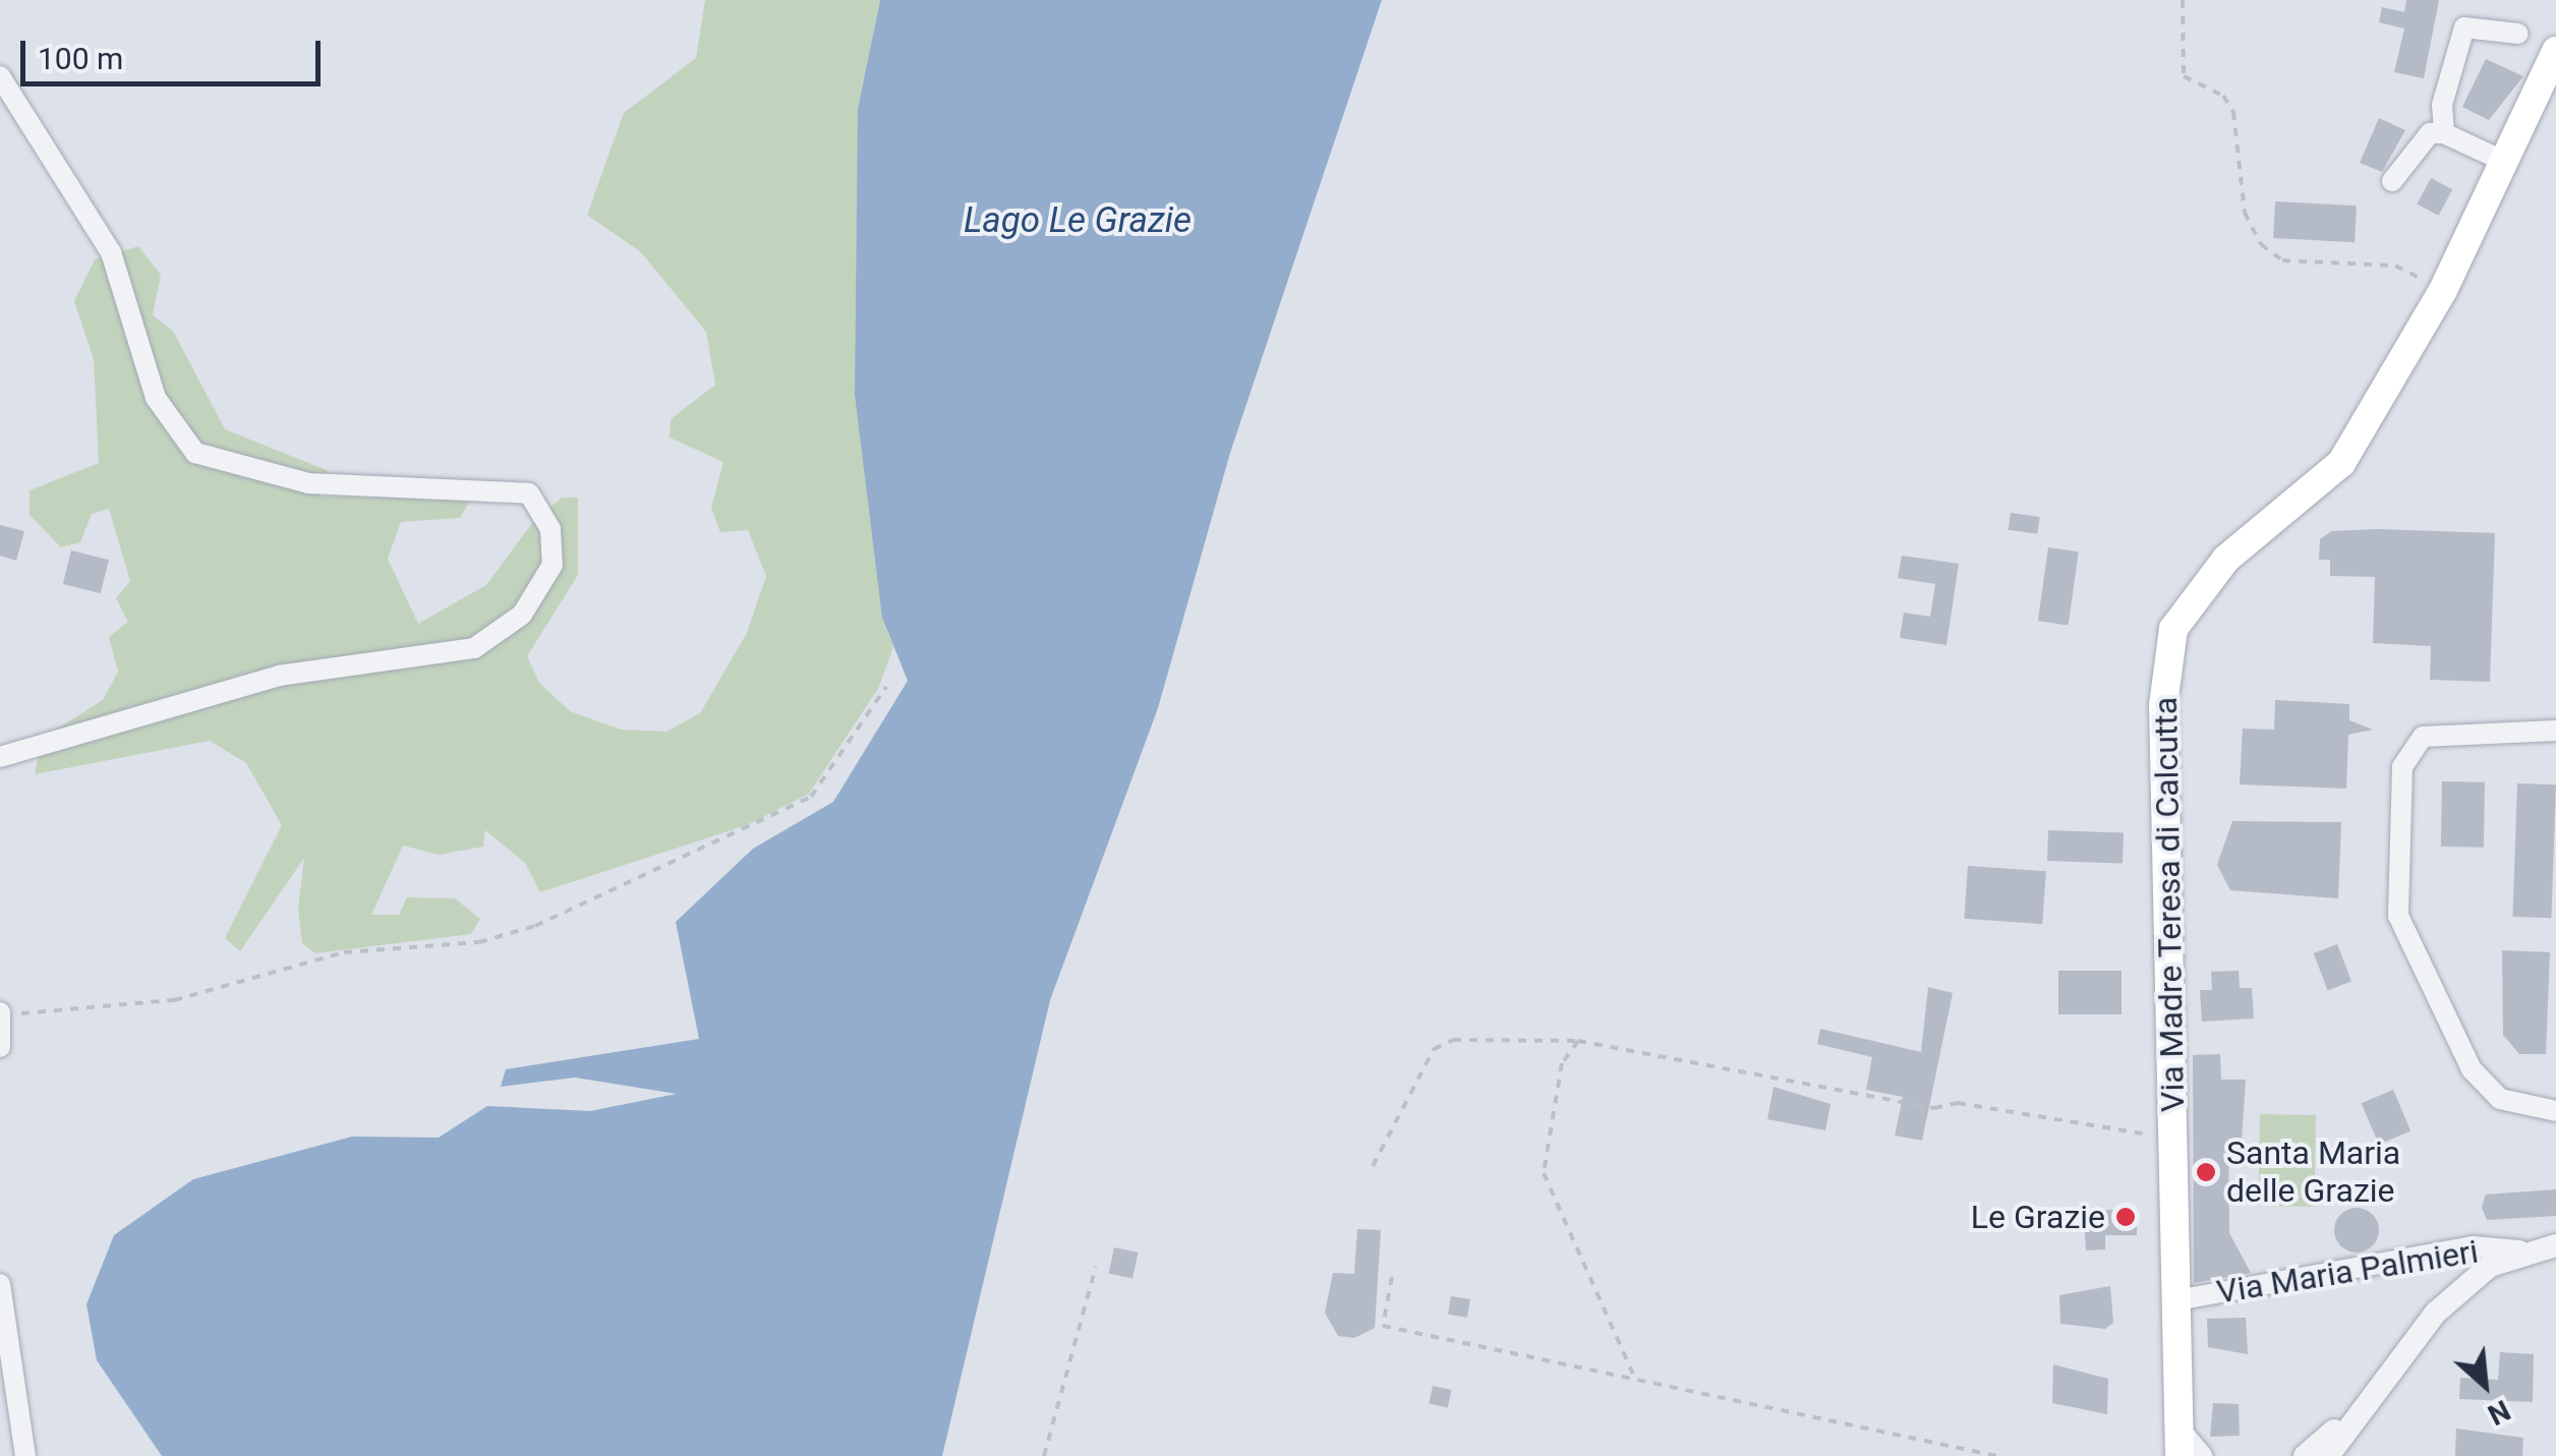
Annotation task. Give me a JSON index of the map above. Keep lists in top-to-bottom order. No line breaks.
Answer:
{"streets":{"main road":["Via Madre Teresa di Calcutta"],"street":["Via Maria Palmieri"]},"crossings":[["Via Madre Teresa di Calcutta","Via Maria Palmieri"]],"water":["Lago Le Grazie"],"places":["Santa Maria delle Grazie","Le Grazie"],"scale_bar":"100 m","north":"bottom right"}
